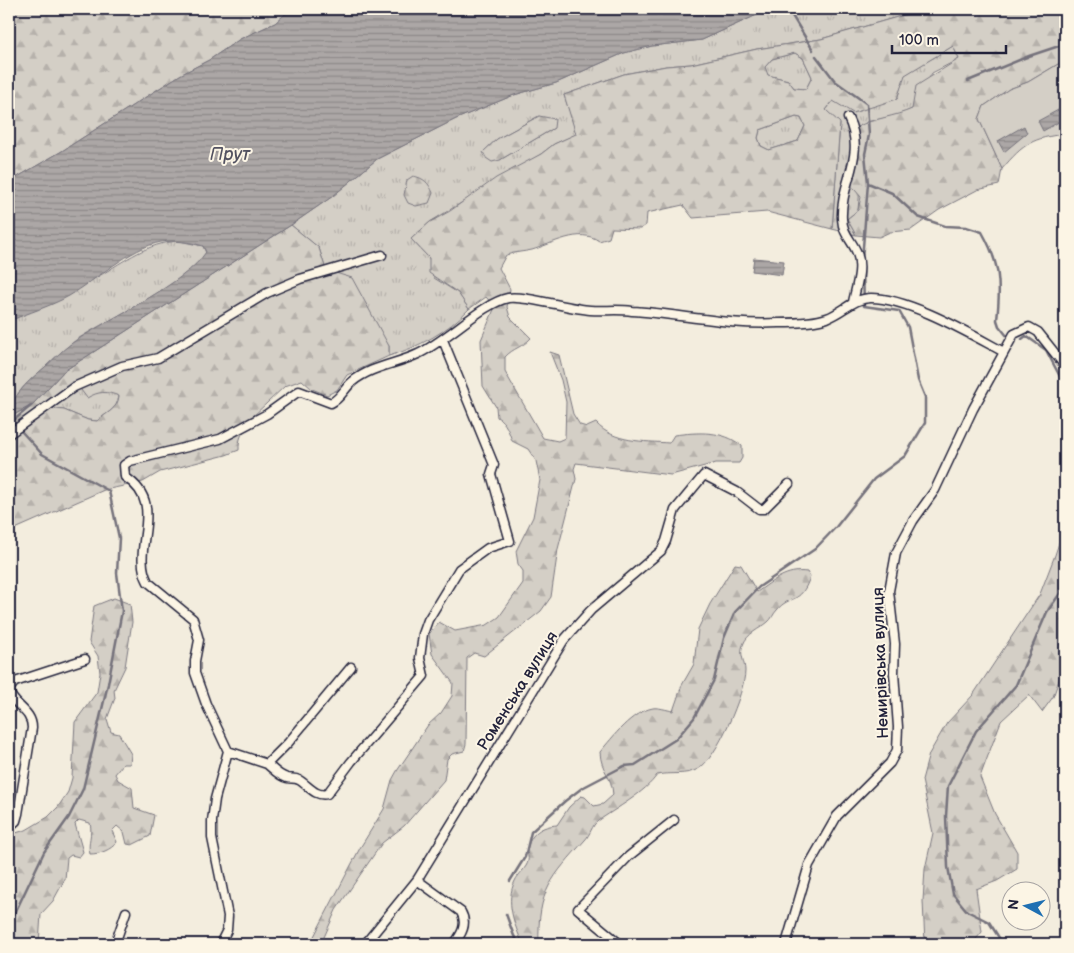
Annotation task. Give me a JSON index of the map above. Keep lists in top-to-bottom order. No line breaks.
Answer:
{"streets":{"street":["Немирівська вулиця","Роменська вулиця"]},"water":["Прут"],"scale_bar":"100 m","north":"left"}
